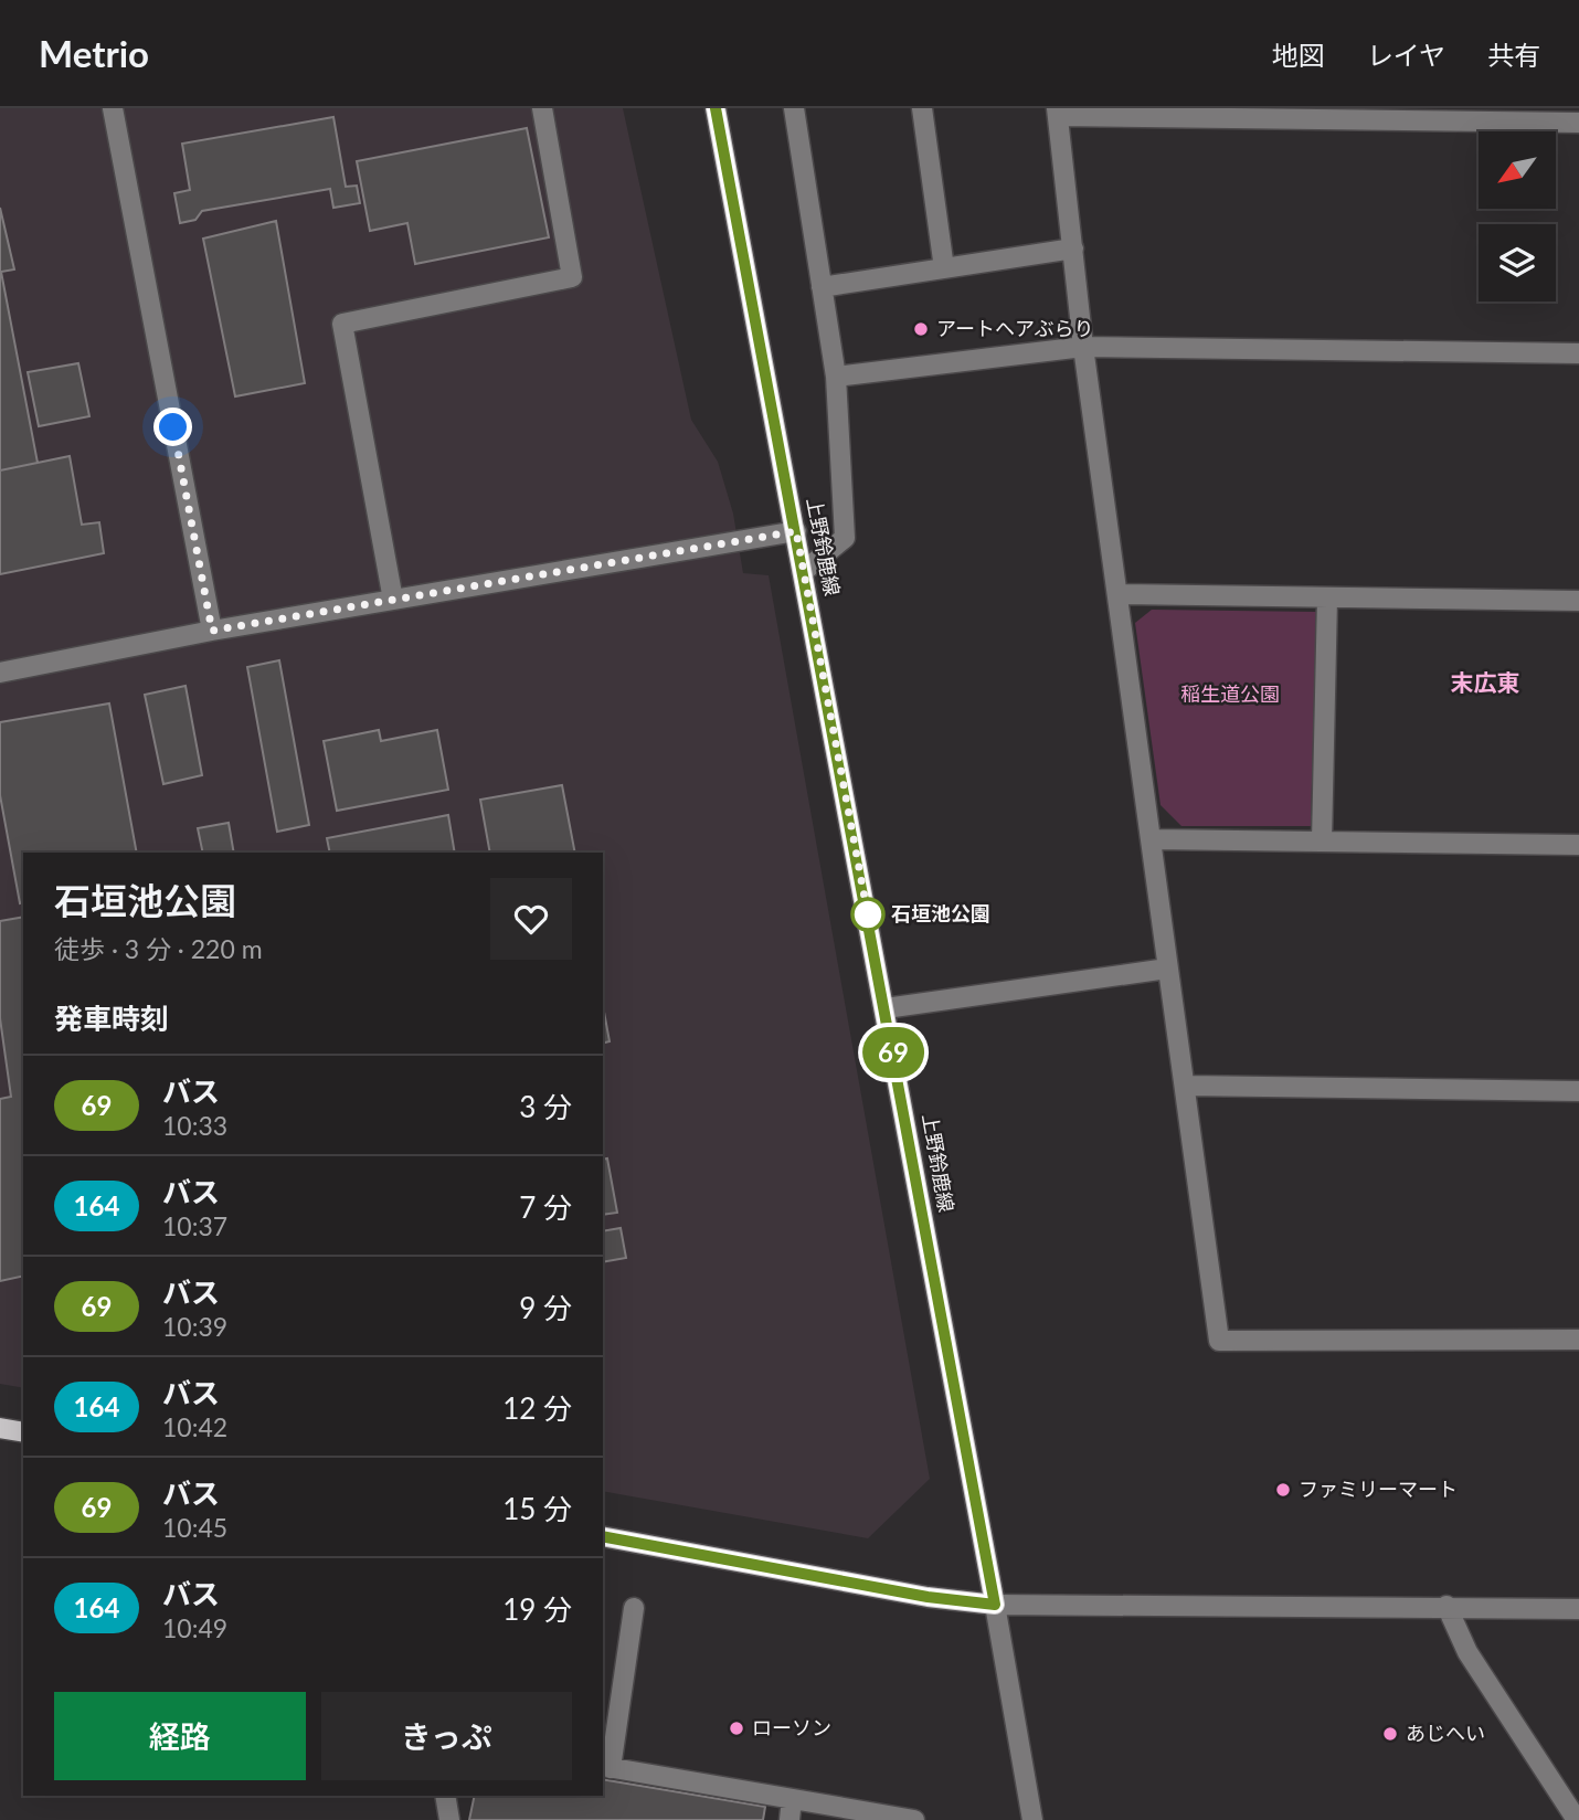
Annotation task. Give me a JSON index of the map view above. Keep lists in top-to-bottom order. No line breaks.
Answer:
{"streets":{"main road":["上野鈴鹿線"]},"districts":["末広東"],"parks":["稲生道公園"],"places":["アートヘアぶらり","石垣池公園","ファミリーマート","ローソン","あじへい"],"lines":["bus line 69"],"north":"bottom left","page":{"header":"Metrio","nav":["地図","レイヤ","共有"],"on_map":"69","heading":[["石垣池公園","徒歩 · 3 分 · 220 m"],"発車時刻"],"list":[{"mark":"69","name":"バス","note":"10:33","value":"3 分"},{"mark":"164","name":"バス","note":"10:37","value":"7 分"},{"mark":"69","name":"バス","note":"10:39","value":"9 分"},{"mark":"164","name":"バス","note":"10:42","value":"12 分"},{"mark":"69","name":"バス","note":"10:45","value":"15 分"},{"mark":"164","name":"バス","note":"10:49","value":"19 分"}],"buttons":["経路","きっぷ"]}}
